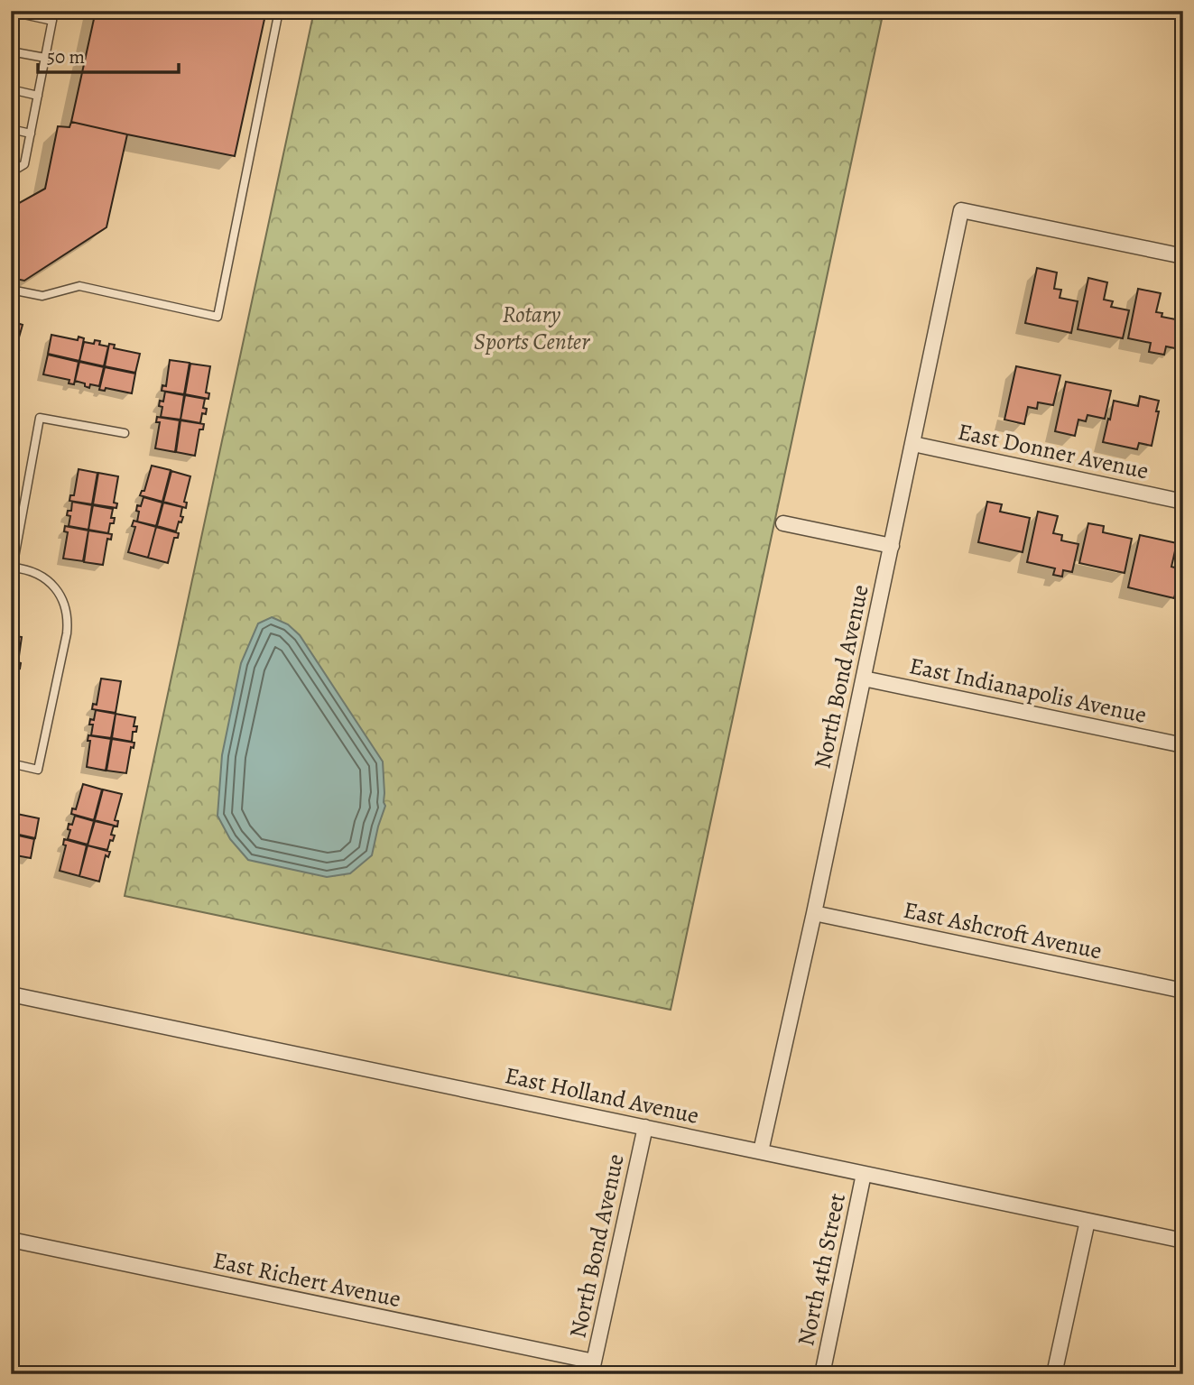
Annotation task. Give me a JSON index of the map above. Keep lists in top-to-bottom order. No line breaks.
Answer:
{"streets":{"street":["East Donner Avenue","North Bond Avenue","East Indianapolis Avenue","East Ashcroft Avenue","East Holland Avenue","North 4th Street","East Richert Avenue"]},"crossings":[["East Donner Avenue","North Bond Avenue"],["North Bond Avenue","East Indianapolis Avenue"],["North Bond Avenue","East Ashcroft Avenue"],["North Bond Avenue","East Holland Avenue"],["North Bond Avenue","East Richert Avenue"],["East Holland Avenue","North 4th Street"]],"parks":["Rotary Sports Center"],"scale_bar":"50 m"}
